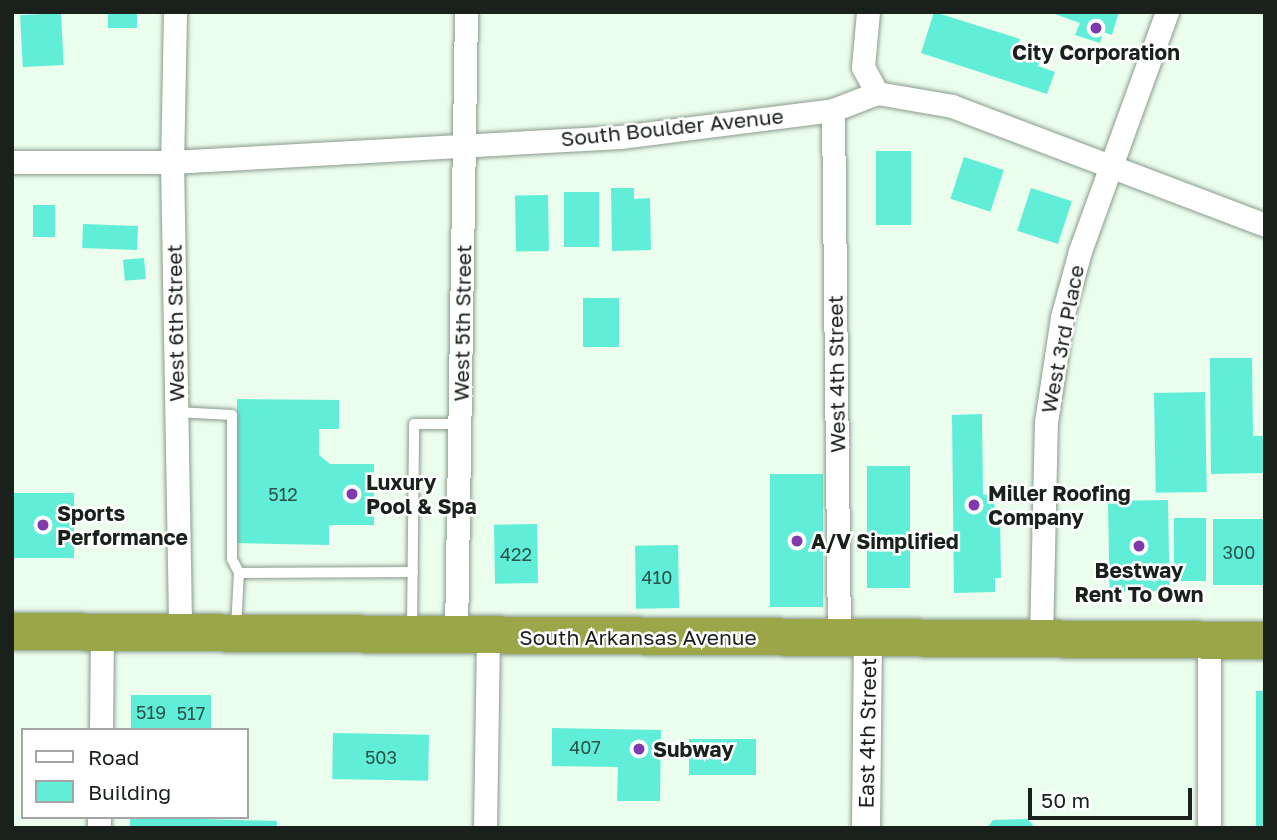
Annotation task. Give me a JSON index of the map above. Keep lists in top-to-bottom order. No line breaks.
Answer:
{"streets":{"highway":["South Arkansas Avenue"],"street":["South Boulder Avenue","West 6th Street","West 5th Street","West 3rd Place","West 4th Street","East 4th Street"]},"crossings":[["South Boulder Avenue","West 6th Street"],["South Boulder Avenue","West 5th Street"],["South Boulder Avenue","West 4th Street"],["West 6th Street","South Arkansas Avenue"],["West 5th Street","South Arkansas Avenue"],["West 3rd Place","South Arkansas Avenue"],["West 4th Street","South Arkansas Avenue"],["West 4th Street","East 4th Street"],["South Arkansas Avenue","East 4th Street"]],"places":["City Corporation","Luxury Pool & Spa","Miller Roofing Company","Sports Performance","A/V Simplified","Bestway Rent To Own","Subway"],"house_numbers":["512","300","422","410","519","517","407","503"],"legend":["Road","Building"],"scale_bar":"50 m"}
